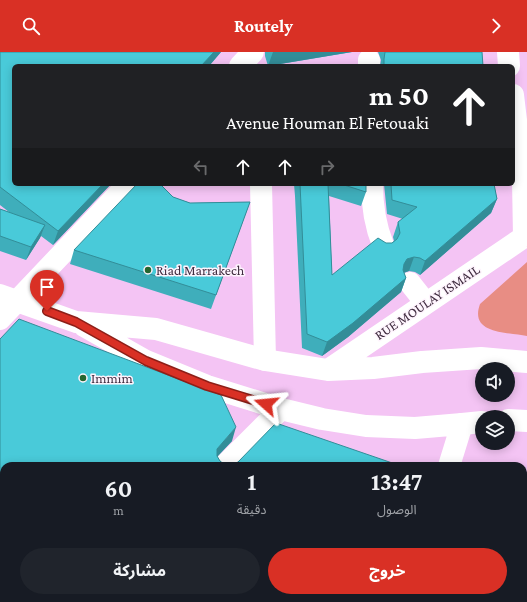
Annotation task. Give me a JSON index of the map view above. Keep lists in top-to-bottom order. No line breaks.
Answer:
{"streets":{"main road":["RUE MOULAY ISMAIL"]},"places":["Riad Marrakech","Immim"],"page":{"header":"Routely","turn":["50 m","Avenue Houman El Fetouaki"],"eta":["13:47","الوصول","1","دقيقة","60","m"],"buttons":["خروج","مشاركة"]}}
